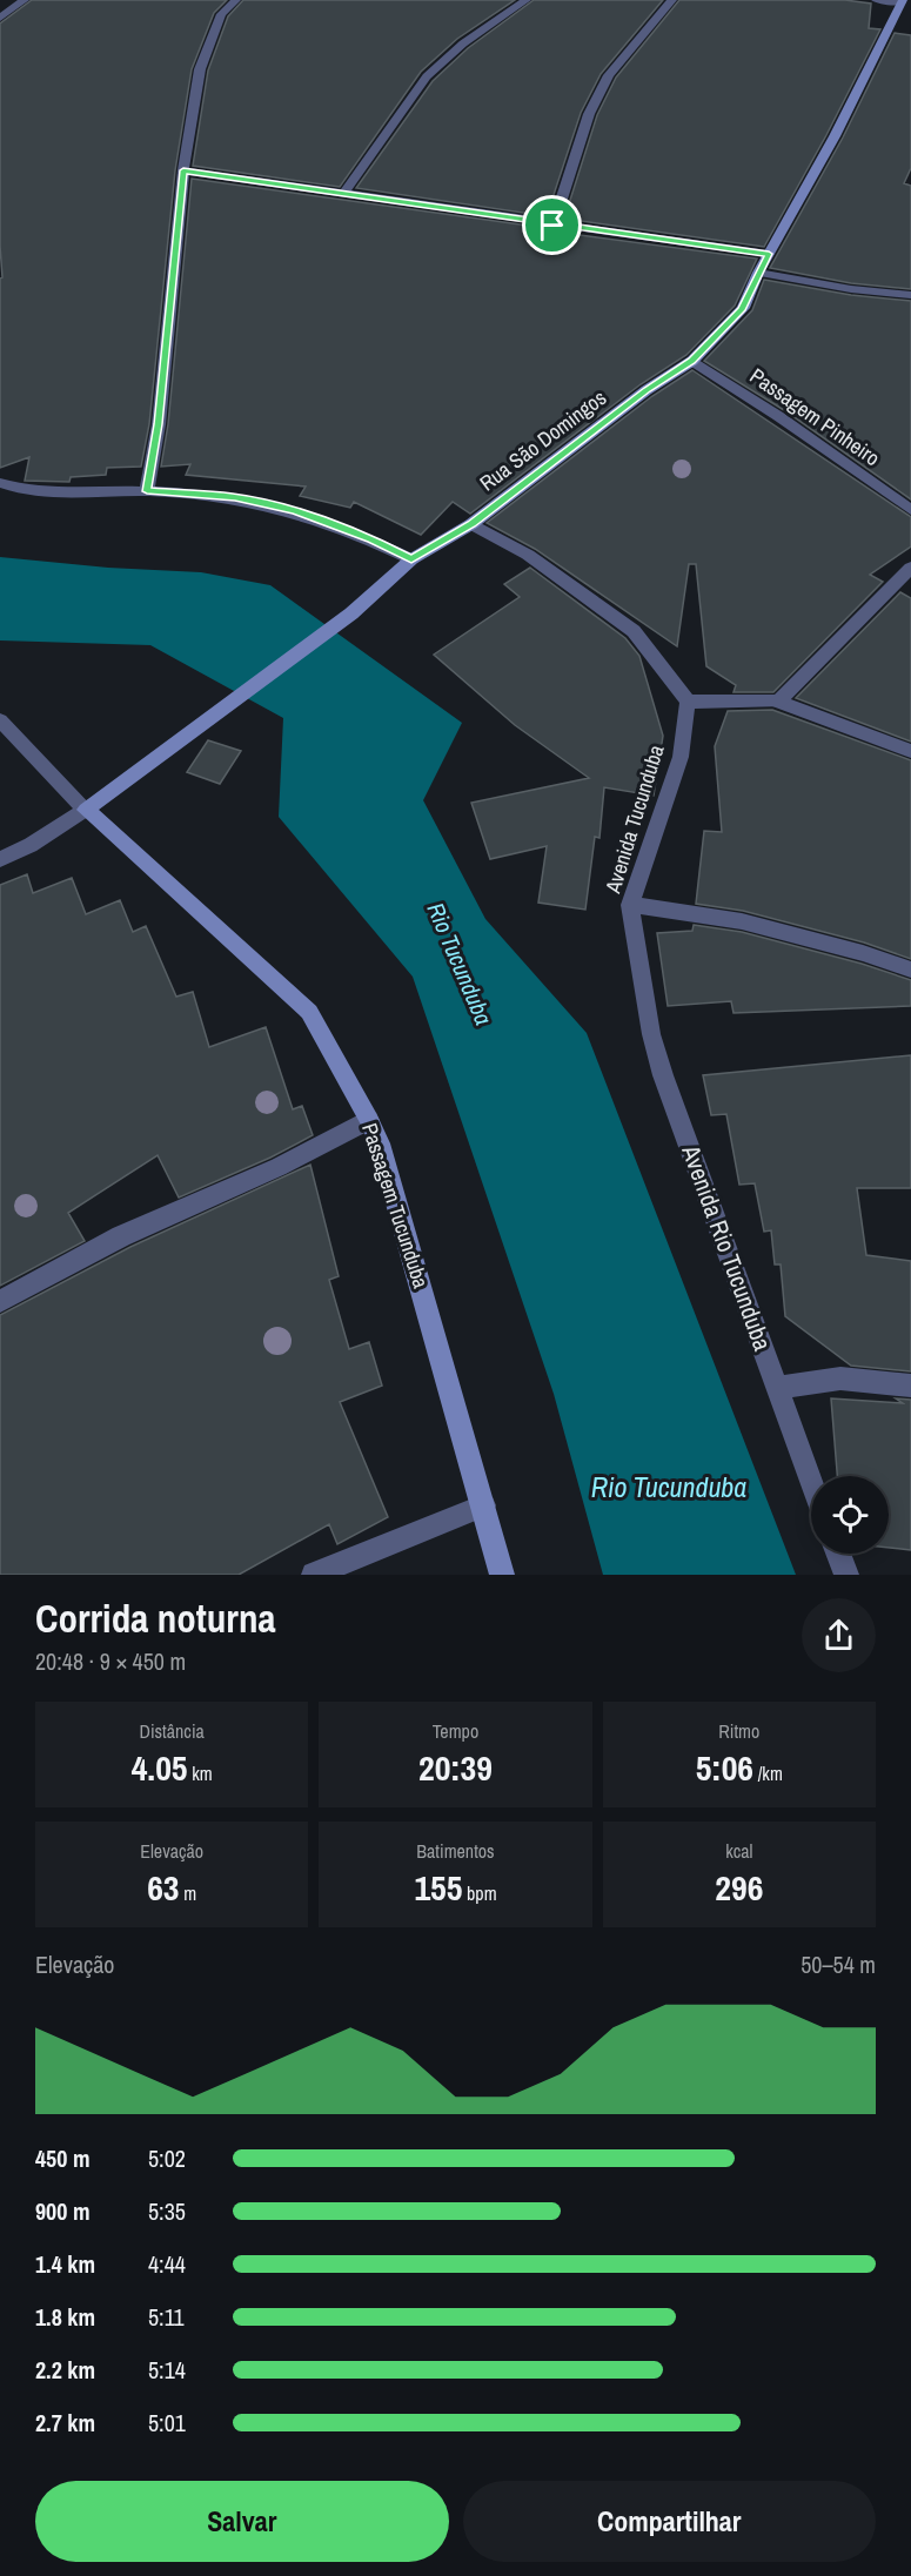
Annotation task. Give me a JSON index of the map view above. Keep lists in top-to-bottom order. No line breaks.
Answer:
{"streets":{"street":["Passagem Pinheiro","Rua São Domingos","Avenida Tucunduba","Passagem Tucunduba","Avenida Rio Tucunduba"]},"crossings":[["Passagem Pinheiro","Rua São Domingos"],["Rua São Domingos","Passagem Tucunduba"],["Avenida Tucunduba","Avenida Rio Tucunduba"]],"water":["Rio Tucunduba"],"page":{"heading":["Corrida noturna","20:48 · 9 × 450 m"],"stats":[["Distância","4.05 km"],["Tempo","20:39"],["Ritmo","5:06 /km"],["Elevação","63 m"],["Batimentos","155 bpm"],["kcal","296"]],"chart":["Elevação","50–54 m"],"list":[{"name":"450 m","note":"5:02"},{"name":"900 m","note":"5:35"},{"name":"1.4 km","note":"4:44"},{"name":"1.8 km","note":"5:11"},{"name":"2.2 km","note":"5:14"},{"name":"2.7 km","note":"5:01"}],"buttons":["Salvar","Compartilhar"]}}
